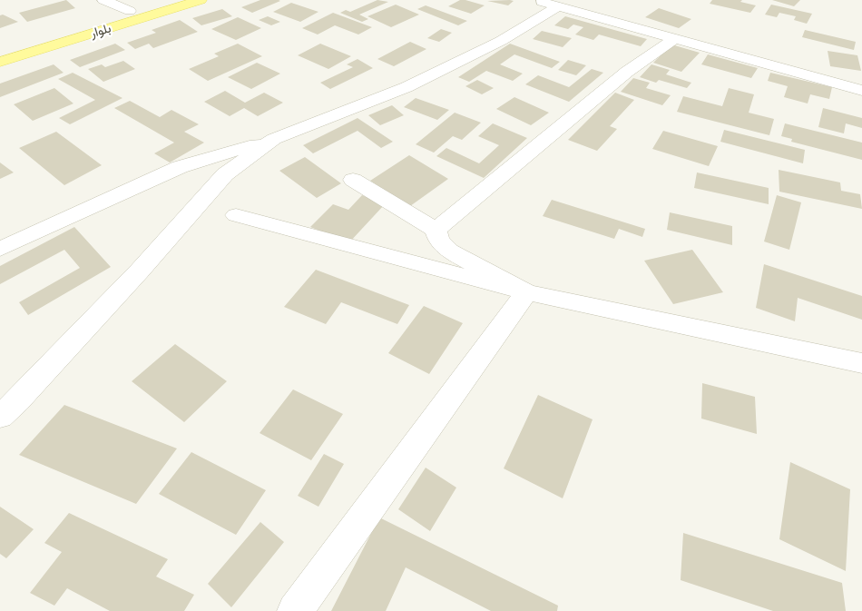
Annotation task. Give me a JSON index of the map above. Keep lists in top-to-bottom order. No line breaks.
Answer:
{"streets":{"main road":["بلوار"]}}
